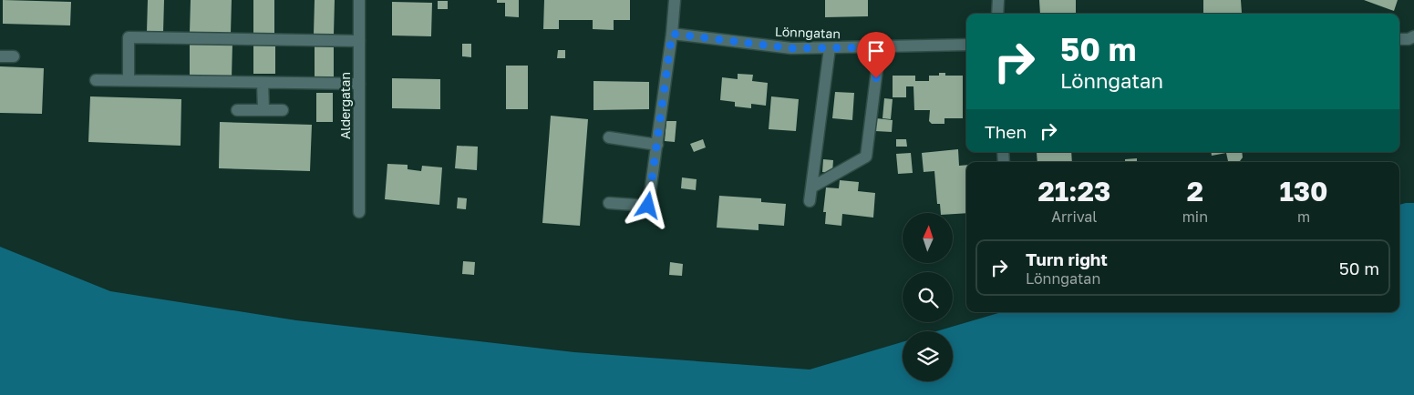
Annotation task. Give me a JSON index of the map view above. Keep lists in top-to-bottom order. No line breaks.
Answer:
{"streets":{"street":["Lönngatan","Aldergatan"]},"north":"top","page":{"turn":["50 m","Lönngatan"],"then":"Then","eta":["21:23","Arrival","2","min","130","m"],"list":[{"name":"Turn right","note":"Lönngatan","value":"50 m"}]}}
